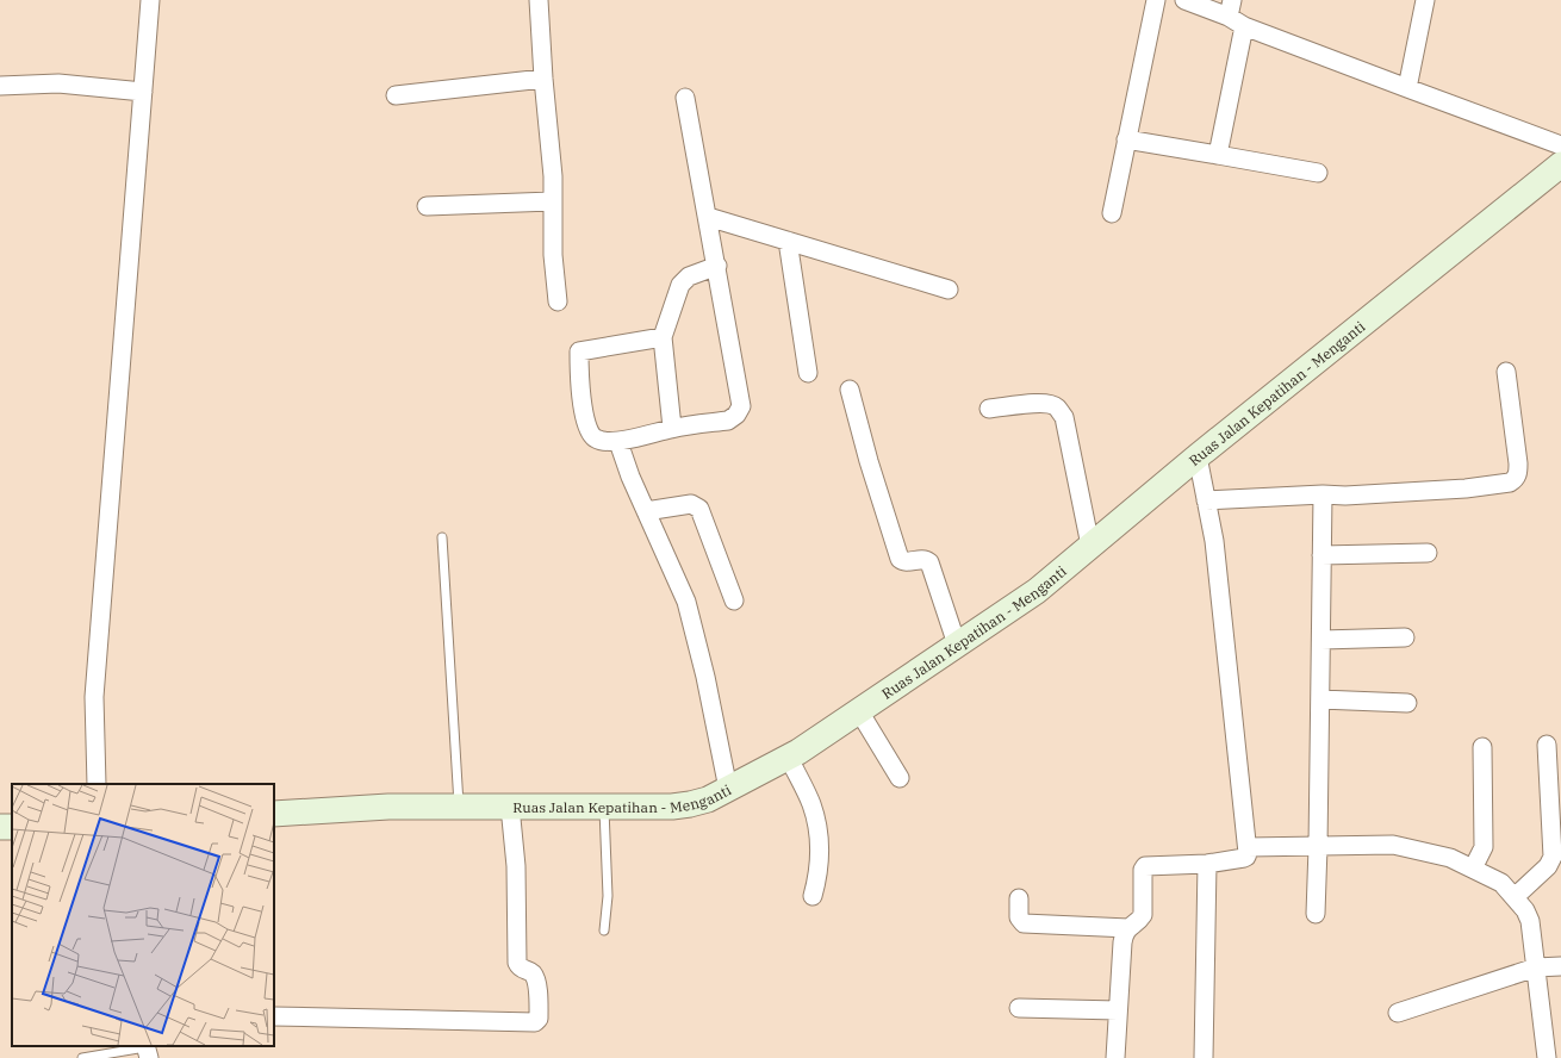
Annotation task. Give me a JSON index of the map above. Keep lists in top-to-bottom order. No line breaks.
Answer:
{"streets":{"main road":["Ruas Jalan Kepatihan - Menganti"]}}
